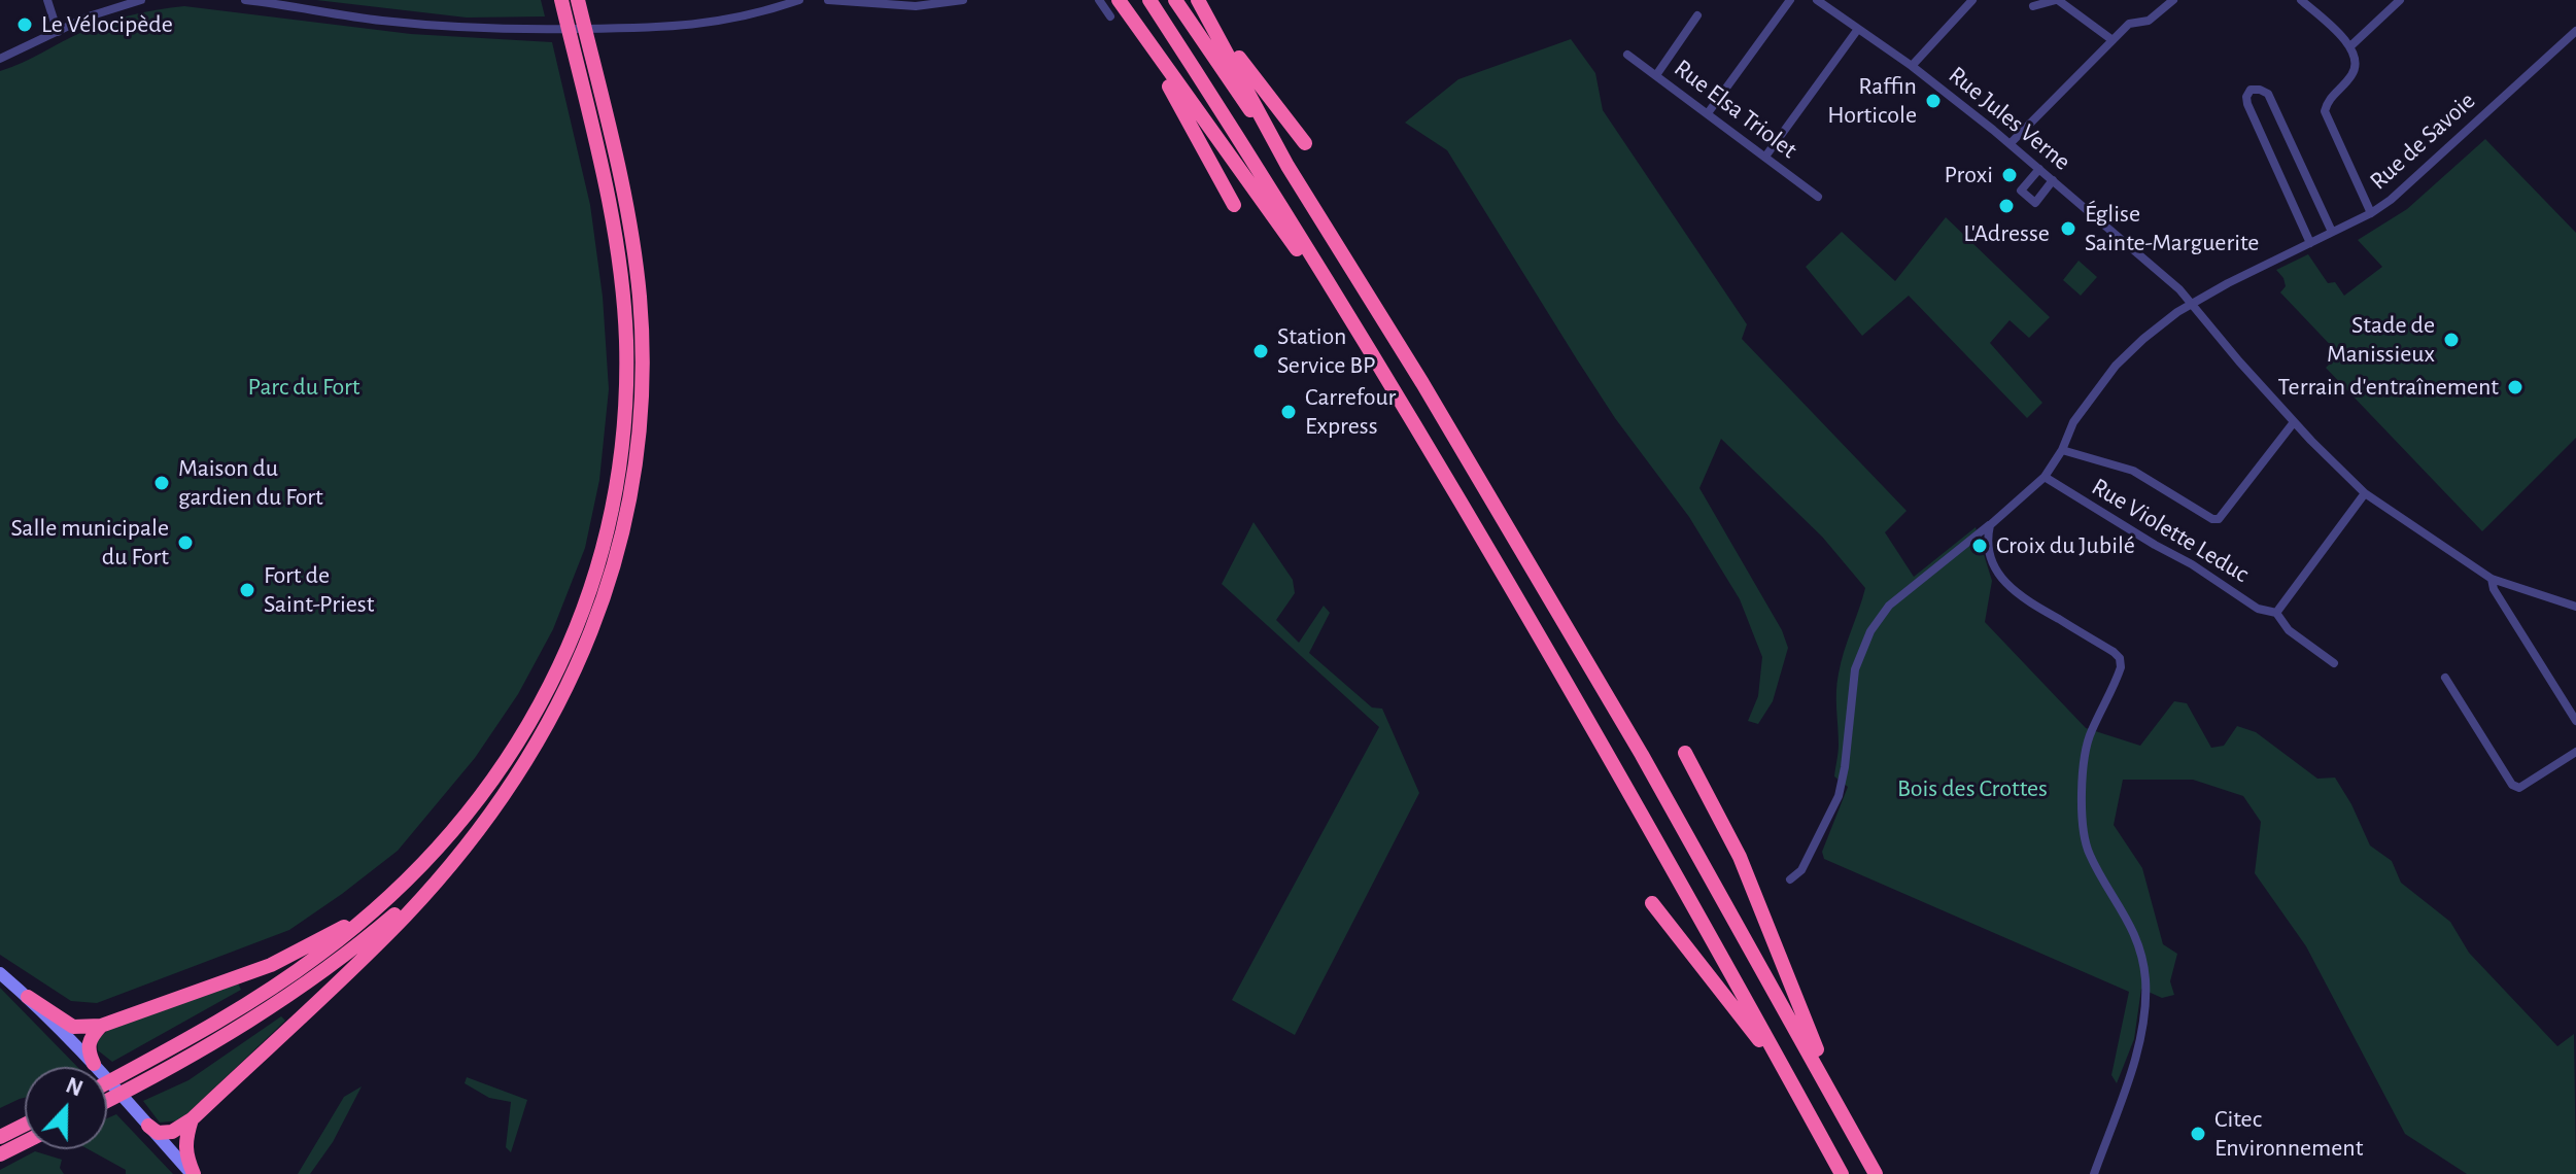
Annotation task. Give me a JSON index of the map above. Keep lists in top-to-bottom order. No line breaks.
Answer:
{"streets":{"street":["Rue Elsa Triolet","Rue Jules Verne","Rue de Savoie","Rue Violette Leduc"]},"crossings":[["Rue Jules Verne","Rue de Savoie"],["Rue de Savoie","Rue Violette Leduc"]],"parks":["Parc du Fort","Bois des Crottes"],"places":["Le Vélocipède","Raffin Horticole","Proxi","L'Adresse","Église Sainte-Marguerite","Stade de Manissieux","Station Service BP","Terrain d'entraînement","Carrefour Express","Maison du gardien du Fort","Salle municipale du Fort","Croix du Jubilé","Fort de Saint-Priest","Citec Environnement"],"north":"top"}
